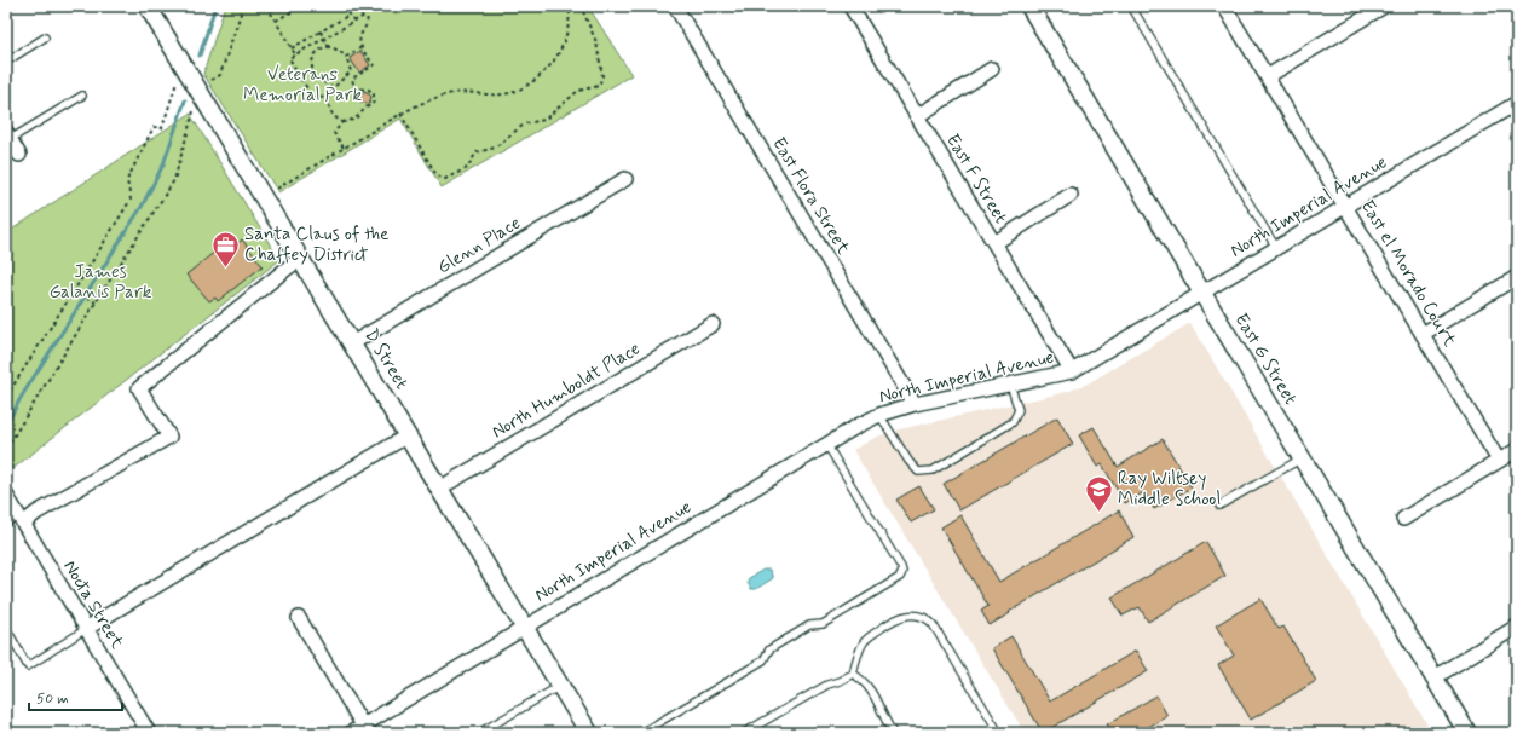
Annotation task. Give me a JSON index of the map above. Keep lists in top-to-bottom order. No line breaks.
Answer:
{"streets":{"street":["East F Street","East Flora Street","North Imperial Avenue","Glenn Place","East el Morado Court","D Street","East G Street","North Humboldt Place","Nocta Street"]},"crossings":[["East F Street","North Imperial Avenue"],["East Flora Street","North Imperial Avenue"],["North Imperial Avenue","East el Morado Court"],["North Imperial Avenue","D Street"],["North Imperial Avenue","East G Street"],["Glenn Place","D Street"],["D Street","North Humboldt Place"]],"parks":["Veterans Memorial Park","James Galanis Park"],"places":{"office":["Santa Claus of the Chaffey District"],"school or university":["Ray Wiltsey Middle School"]},"scale_bar":"50 m"}
